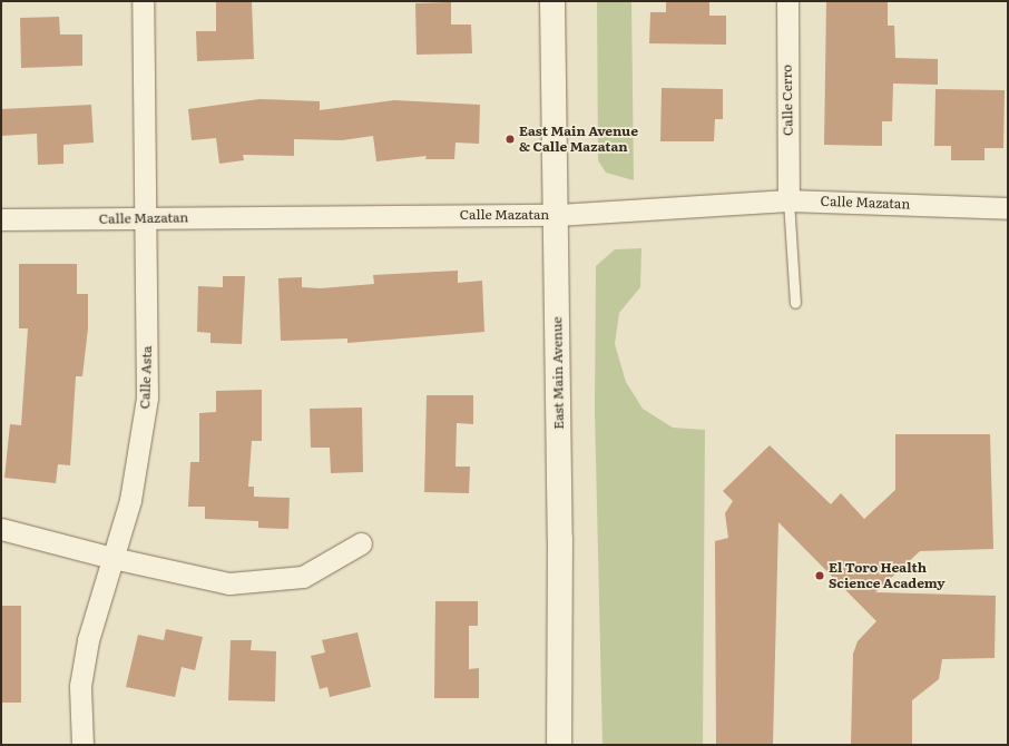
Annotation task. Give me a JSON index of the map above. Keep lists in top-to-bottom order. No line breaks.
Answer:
{"streets":{"main road":["East Main Avenue"],"street":["Calle Cerro","Calle Mazatan","Calle Asta"]},"crossings":[["Calle Cerro","Calle Mazatan"],["Calle Mazatan","East Main Avenue"],["Calle Mazatan","Calle Asta"]],"places":["East Main Avenue & Calle Mazatan","El Toro Health Science Academy"]}
